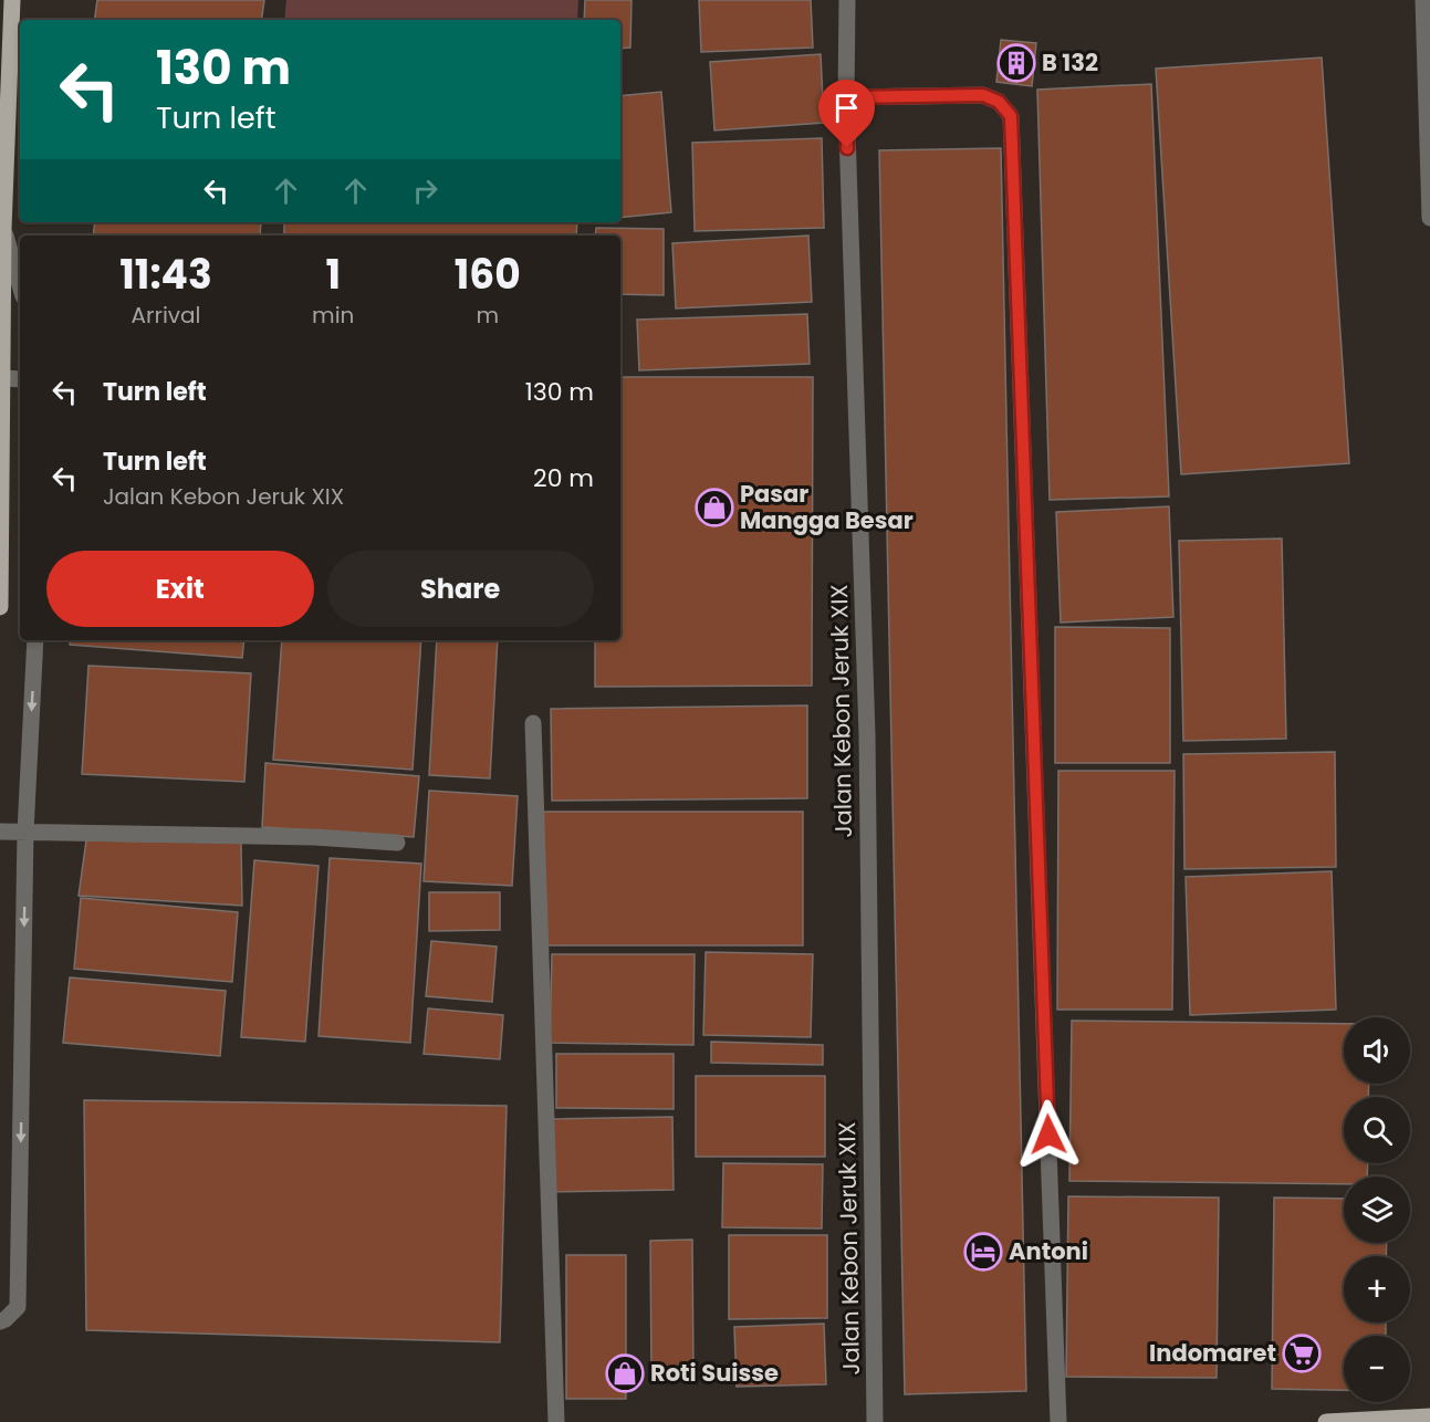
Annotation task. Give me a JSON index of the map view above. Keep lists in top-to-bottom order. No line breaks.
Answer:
{"streets":{"street":["Jalan Kebon Jeruk XIX"]},"places":{"building":["B 132"],"shop":["Pasar Mangga Besar","Roti Suisse"],"hotel":["Antoni"],"supermarket":["Indomaret"]},"page":{"turn":["130 m","Turn left"],"eta":["11:43","Arrival","1","min","160","m"],"list":[{"name":"Turn left","value":"130 m"},{"name":"Turn left","note":"Jalan Kebon Jeruk XIX","value":"20 m"}],"buttons":["Exit","Share"],"map_buttons":["+","−"]}}
